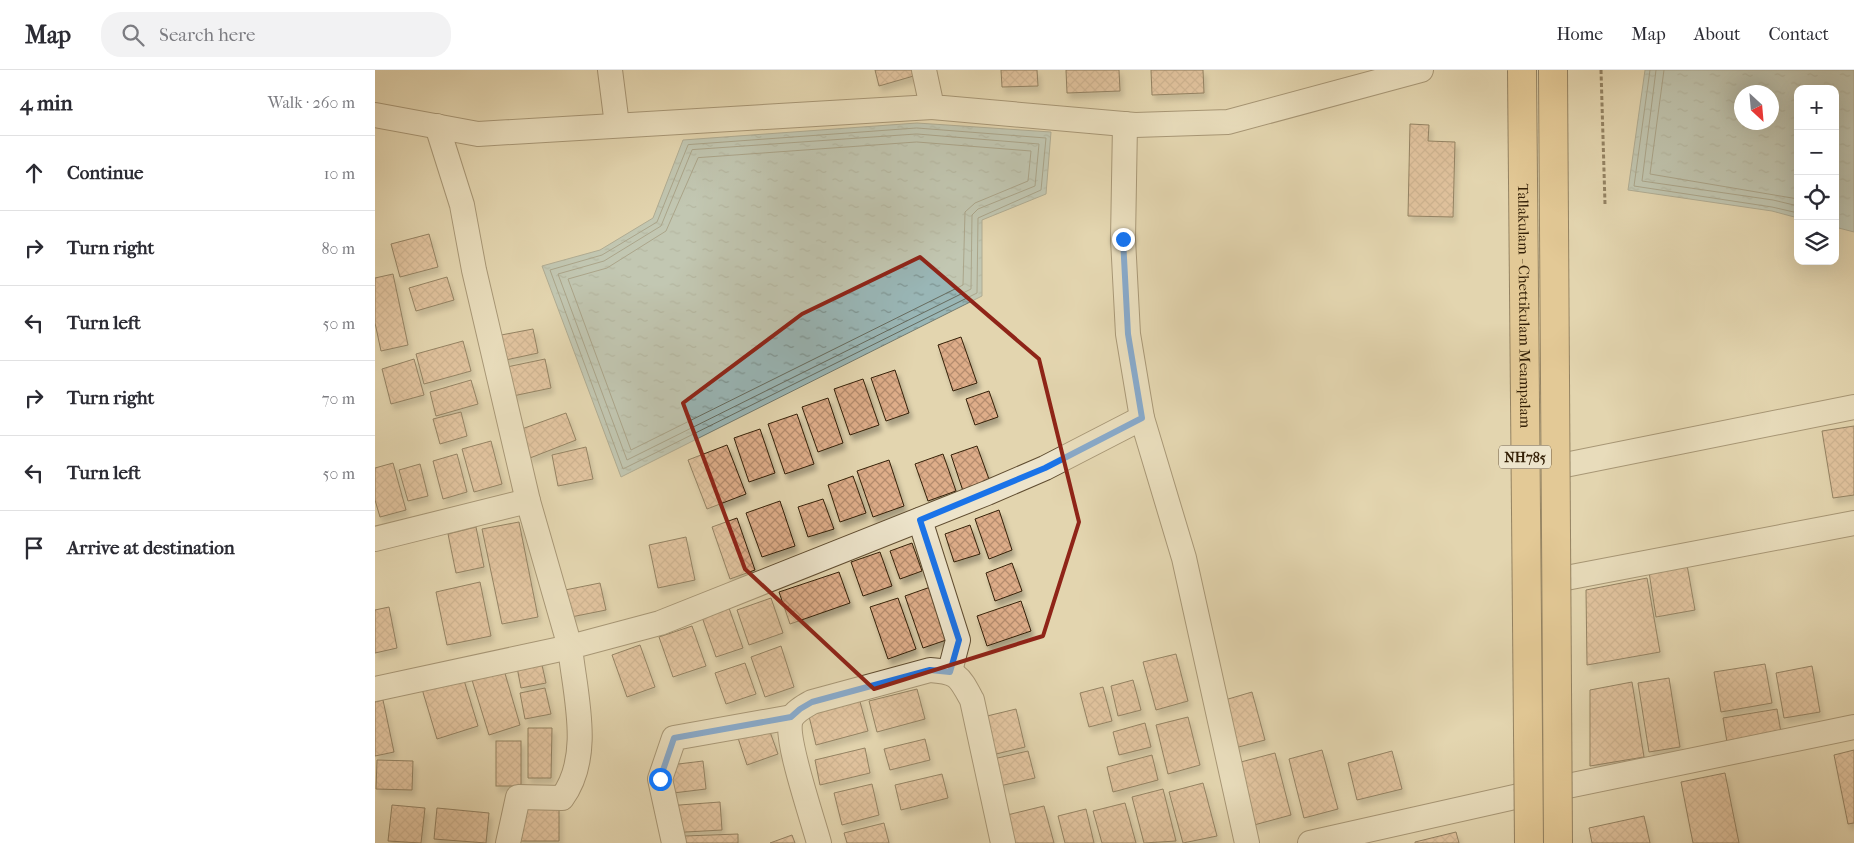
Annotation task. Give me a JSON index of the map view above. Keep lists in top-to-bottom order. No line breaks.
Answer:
{"streets":{"highway":["Tallakulam - Chettikulam Meampalam","NH785"]},"north":"bottom right","page":{"header":"Map","search":"Search here","nav":["Home","Map","About","Contact"],"heading":["4 min","Walk · 260 m"],"map_buttons":["+","−"],"list":[["Continue","10 m"],["Turn right","80 m"],["Turn left","50 m"],["Turn right","70 m"],["Turn left","50 m"],"Arrive at destination"]}}
